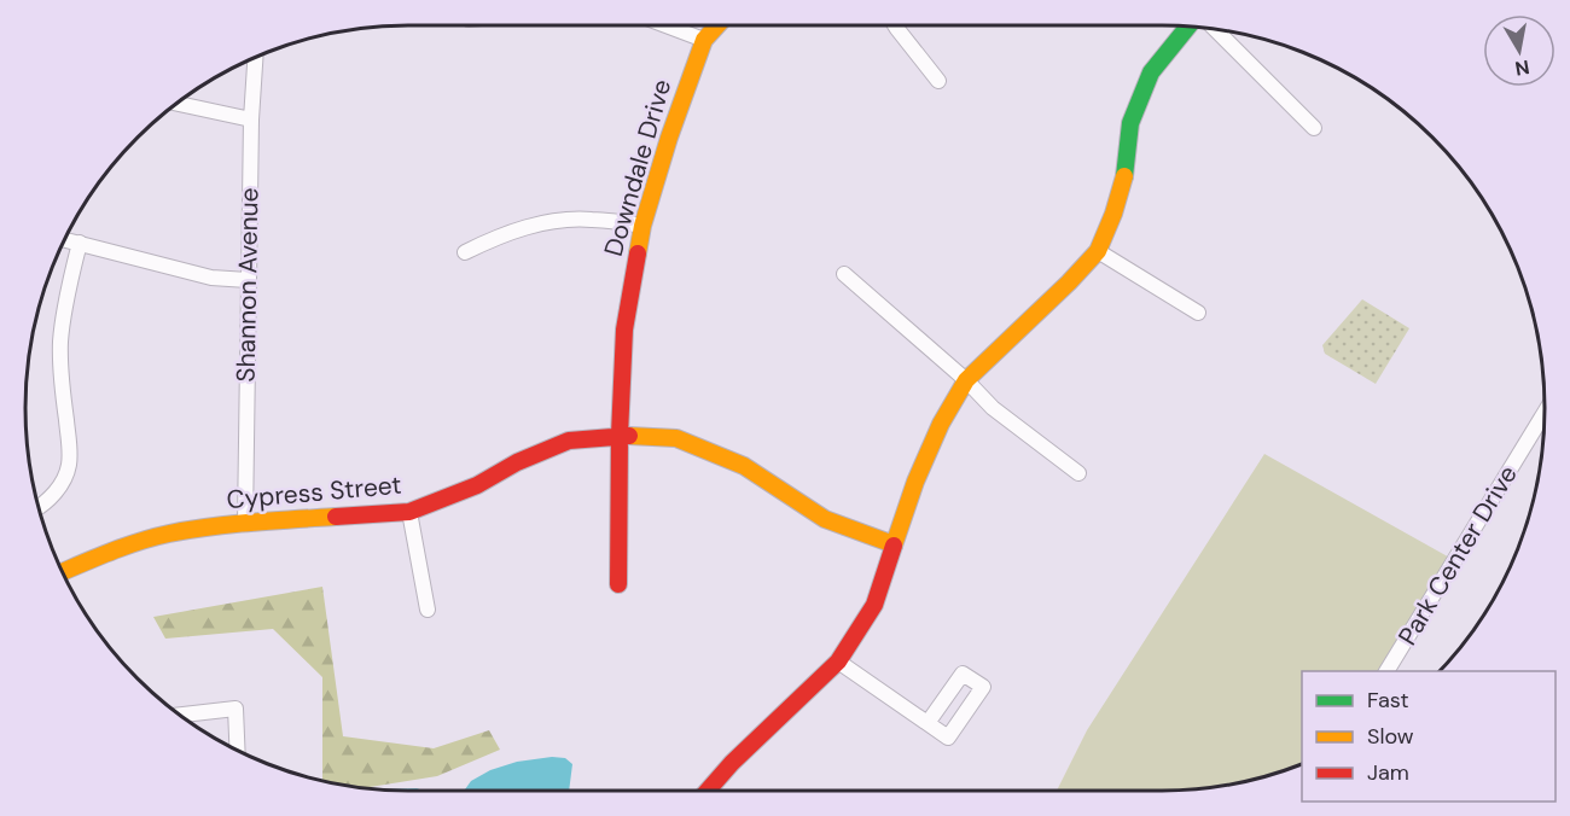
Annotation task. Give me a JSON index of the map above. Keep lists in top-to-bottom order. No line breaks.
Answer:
{"streets":{"street":["Downdale Drive","Shannon Avenue","Cypress Street","Park Center Drive"]},"crossings":[["Downdale Drive","Cypress Street"],["Shannon Avenue","Cypress Street"]],"legend":["Fast","Slow","Jam"],"north":"bottom"}
